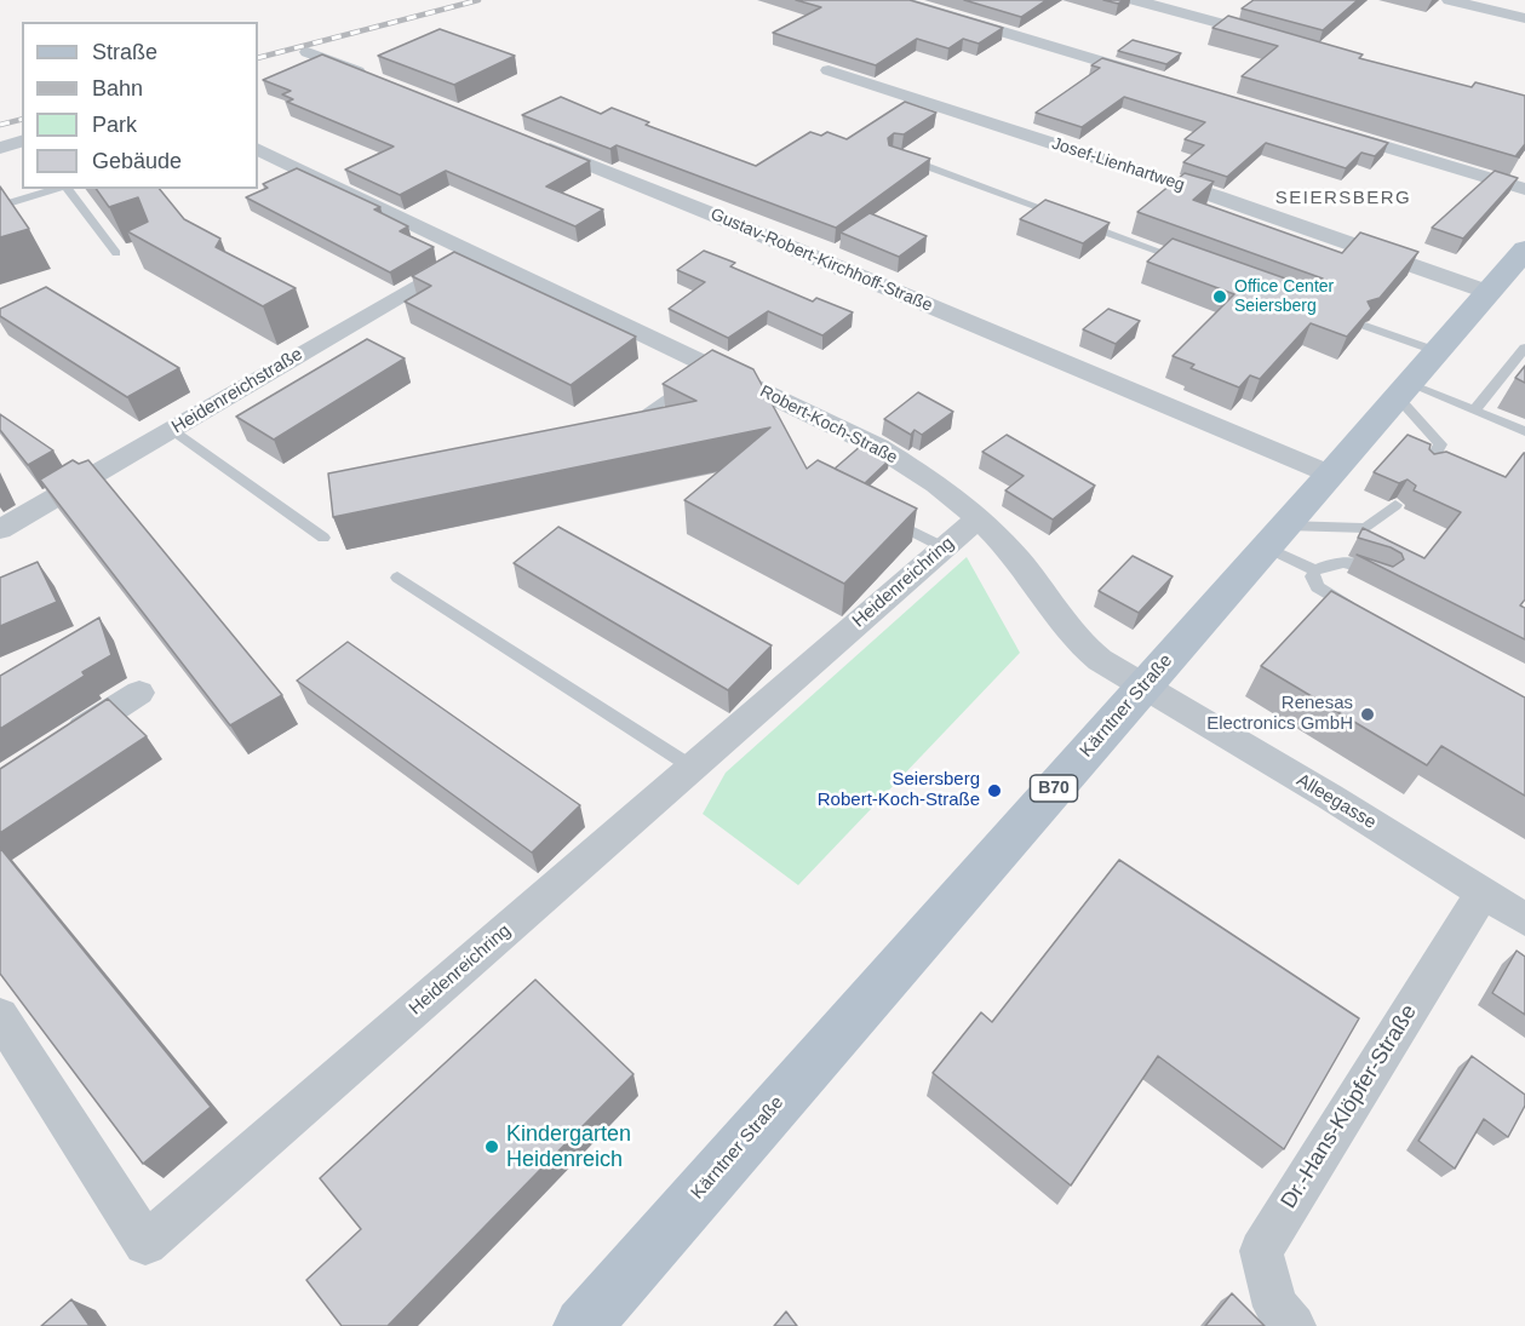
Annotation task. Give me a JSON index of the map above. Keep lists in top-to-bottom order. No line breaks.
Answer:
{"streets":{"main road":["Kärntner Straße","B70"],"street":["Josef-Lienhartweg","Gustav-Robert-Kirchhoff-Straße","Heidenreichstraße","Robert-Koch-Straße","Heidenreichring","Alleegasse","Dr.-Hans-Klöpfer-Straße"]},"crossings":[["Josef-Lienhartweg","Kärntner Straße"],["Gustav-Robert-Kirchhoff-Straße","Kärntner Straße"],["Heidenreichstraße","Robert-Koch-Straße"],["Robert-Koch-Straße","Heidenreichring"],["Robert-Koch-Straße","Kärntner Straße"],["Robert-Koch-Straße","Alleegasse"],["Kärntner Straße","Alleegasse"],["Alleegasse","Dr.-Hans-Klöpfer-Straße"]],"districts":["SEIERSBERG"],"places":["Office Center Seiersberg","Renesas Electronics GmbH","Seiersberg Robert-Koch-Straße","Kindergarten Heidenreich"],"legend":["Straße","Bahn","Park","Gebäude"]}
